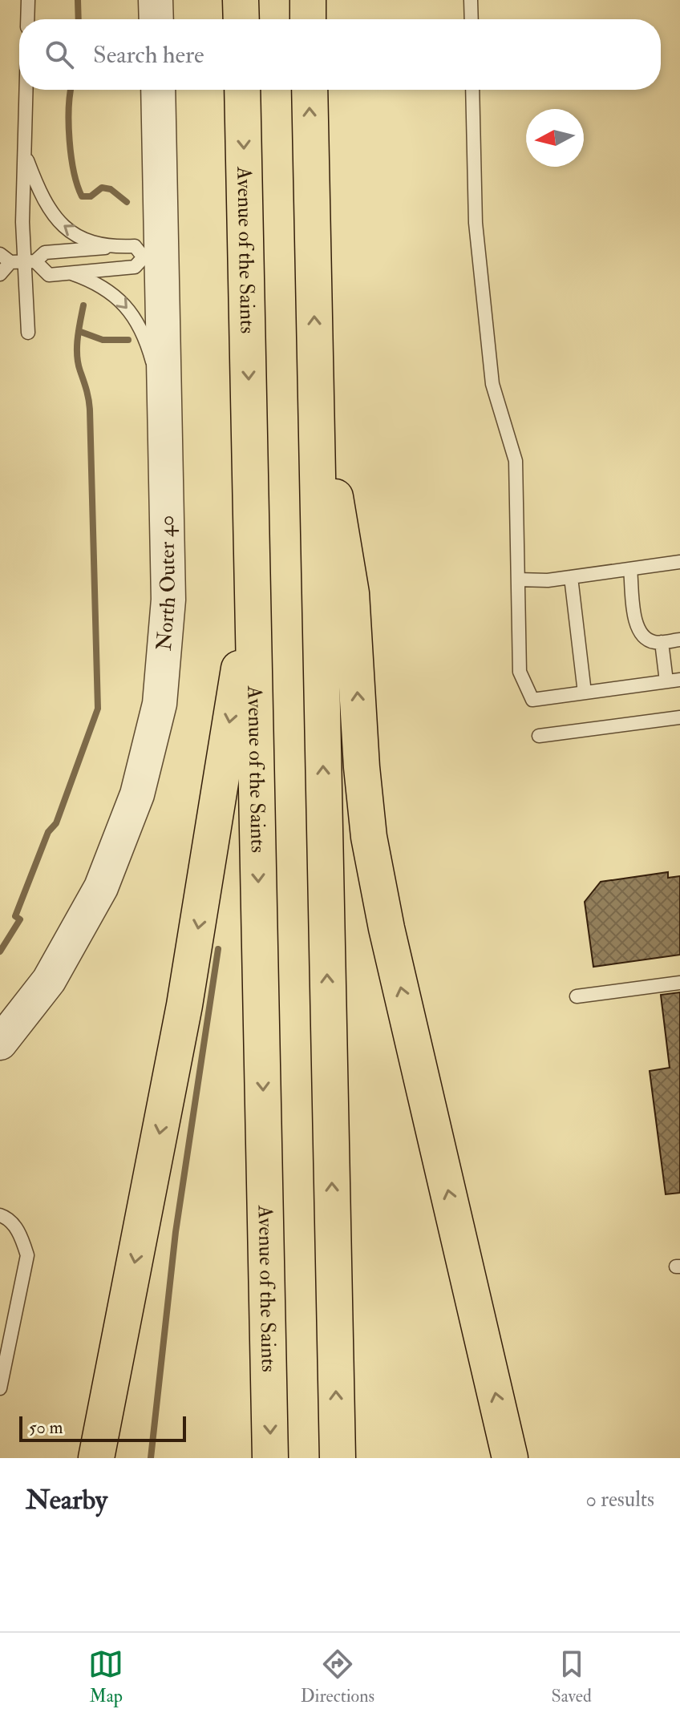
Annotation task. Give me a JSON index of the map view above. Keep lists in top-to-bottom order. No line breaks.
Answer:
{"streets":{"highway":["Avenue of the Saints"],"street":["North Outer 40"]},"scale_bar":"50 m","north":"left","page":{"search":"Search here","scale":"50 m","heading":["Nearby","0 results"],"nav":["Map","Directions","Saved"]}}
